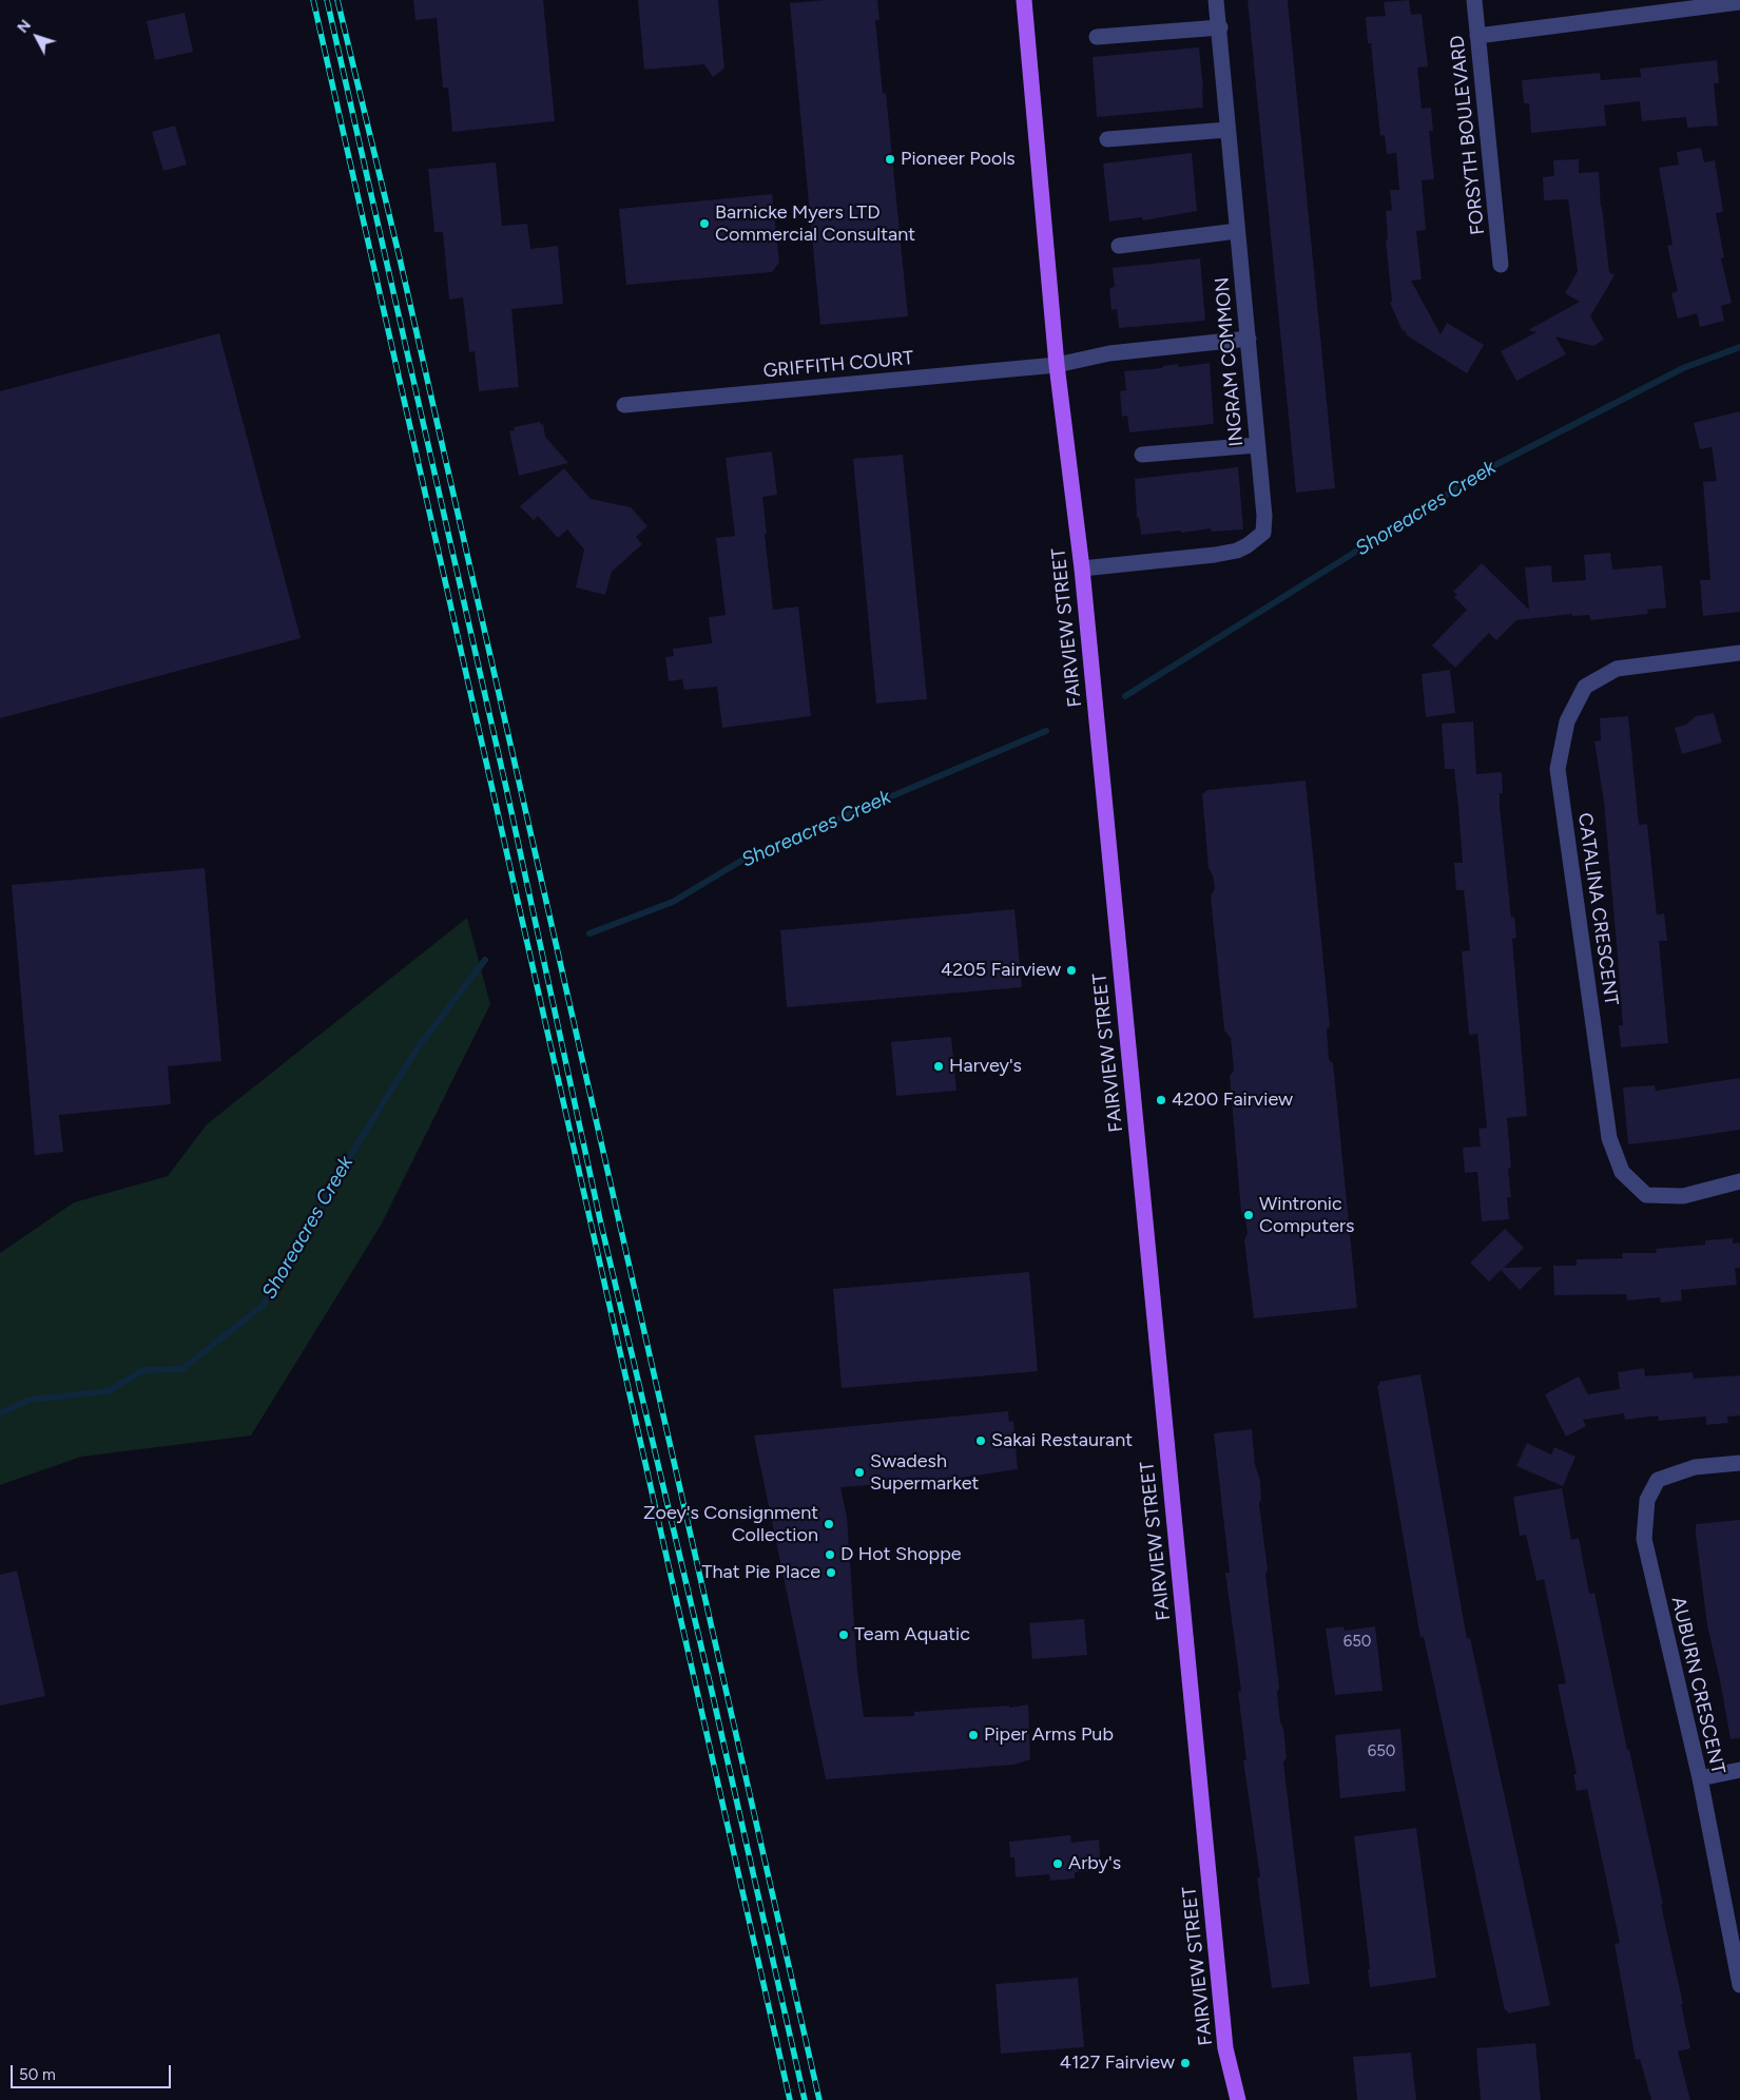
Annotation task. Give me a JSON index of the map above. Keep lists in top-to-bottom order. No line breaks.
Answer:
{"streets":{"main road":["FAIRVIEW STREET"],"street":["FORSYTH BOULEVARD","INGRAM COMMON","GRIFFITH COURT","CATALINA CRESCENT","AUBURN CRESCENT"]},"crossings":[["INGRAM COMMON","GRIFFITH COURT"],["INGRAM COMMON","FAIRVIEW STREET"],["GRIFFITH COURT","FAIRVIEW STREET"]],"water":["Shoreacres Creek"],"places":["Pioneer Pools","Barnicke Myers LTD Commercial Consultant","4205 Fairview","Harvey's","4200 Fairview","Wintronic Computers","Sakai Restaurant","Swadesh Supermarket","Zoey's Consignment Collection","D Hot Shoppe","That Pie Place","Team Aquatic","Piper Arms Pub","Arby's","4127 Fairview"],"house_numbers":["650","650"],"scale_bar":"50 m","north":"top left"}
